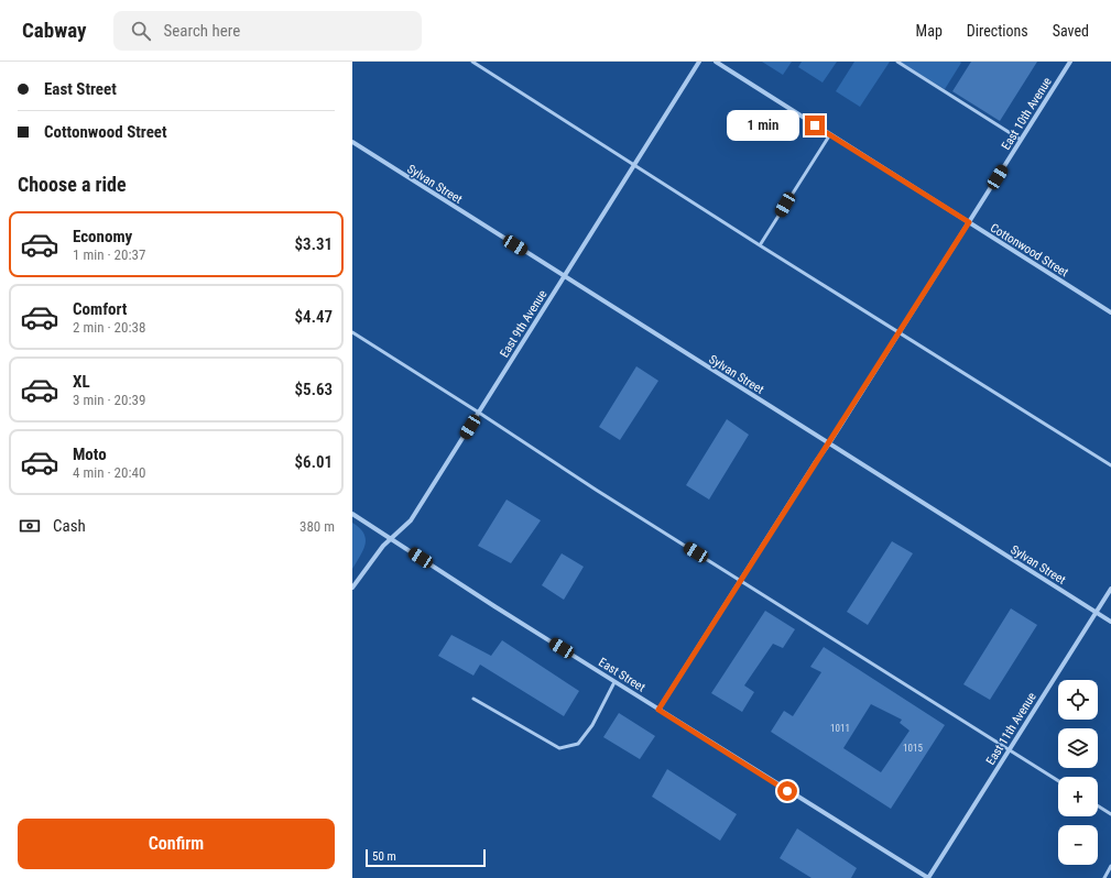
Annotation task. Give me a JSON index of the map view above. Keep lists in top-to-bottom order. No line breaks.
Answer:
{"streets":{"street":["East 10th Avenue","Sylvan Street","Cottonwood Street","East 9th Avenue","East Street","East 11th Avenue"]},"crossings":[["East 10th Avenue","Sylvan Street"],["East 10th Avenue","Cottonwood Street"],["East 10th Avenue","East Street"],["Sylvan Street","East 9th Avenue"],["Sylvan Street","East 11th Avenue"],["East 9th Avenue","East Street"],["East Street","East 11th Avenue"]],"house_numbers":["1011","1015"],"scale_bar":"50 m","page":{"header":"Cabway","search":"Search here","nav":["Map","Directions","Saved"],"banner":["East Street","Cottonwood Street"],"bubble":"1 min","heading":"Choose a ride","list":[{"name":"Economy","note":"1 min · 20:37","value":"$3.31"},{"name":"Comfort","note":"2 min · 20:38","value":"$4.47"},{"name":"XL","note":"3 min · 20:39","value":"$5.63"},{"name":"Moto","note":"4 min · 20:40","value":"$6.01"}],"pay":["Cash","380 m"],"map_buttons":["+","−"],"buttons":"Confirm","scale":"50 m"}}
